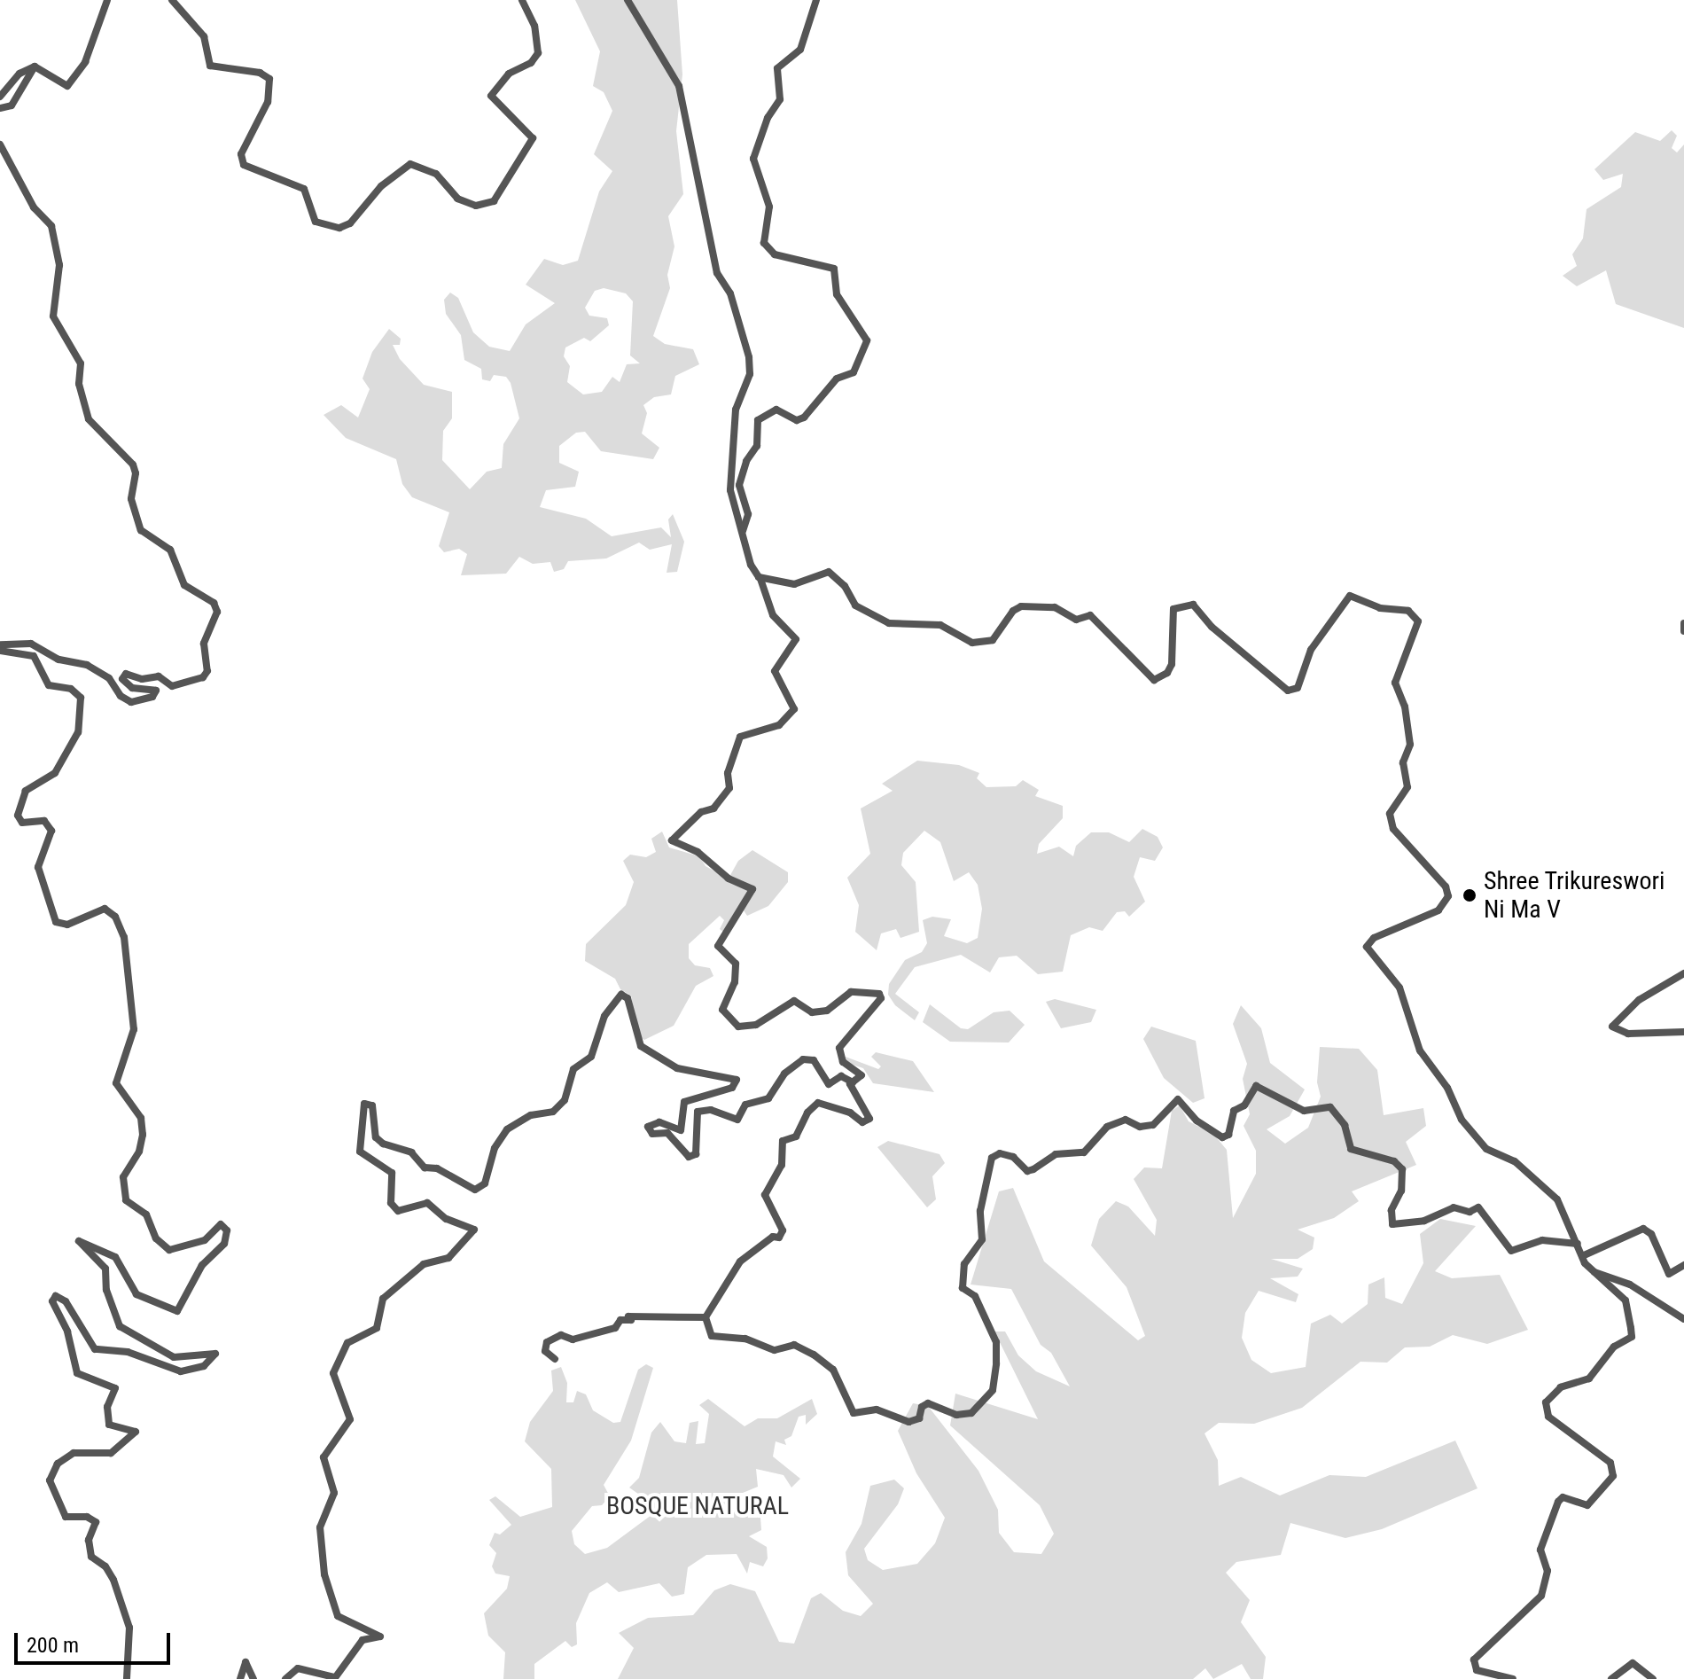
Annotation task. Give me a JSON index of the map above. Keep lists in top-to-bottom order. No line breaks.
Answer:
{"parks":["BOSQUE NATURAL"],"places":["Shree Trikureswori Ni Ma V"],"scale_bar":"200 m"}
